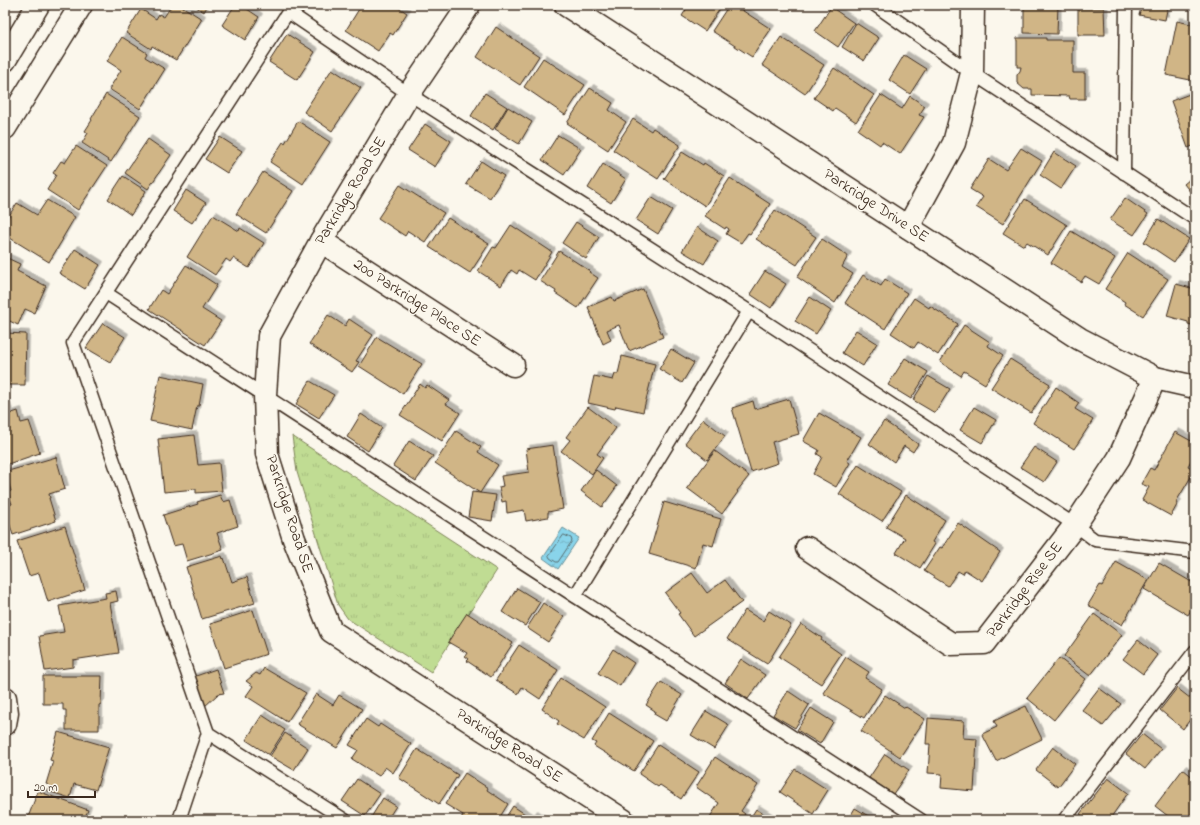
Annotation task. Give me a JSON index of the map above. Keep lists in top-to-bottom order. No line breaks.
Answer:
{"streets":{"street":["Parkridge Road SE","Parkridge Drive SE","200 Parkridge Place SE","Parkridge Rise SE"]},"crossings":[["Parkridge Road SE","200 Parkridge Place SE"],["Parkridge Drive SE","Parkridge Rise SE"]],"scale_bar":"20 m"}
